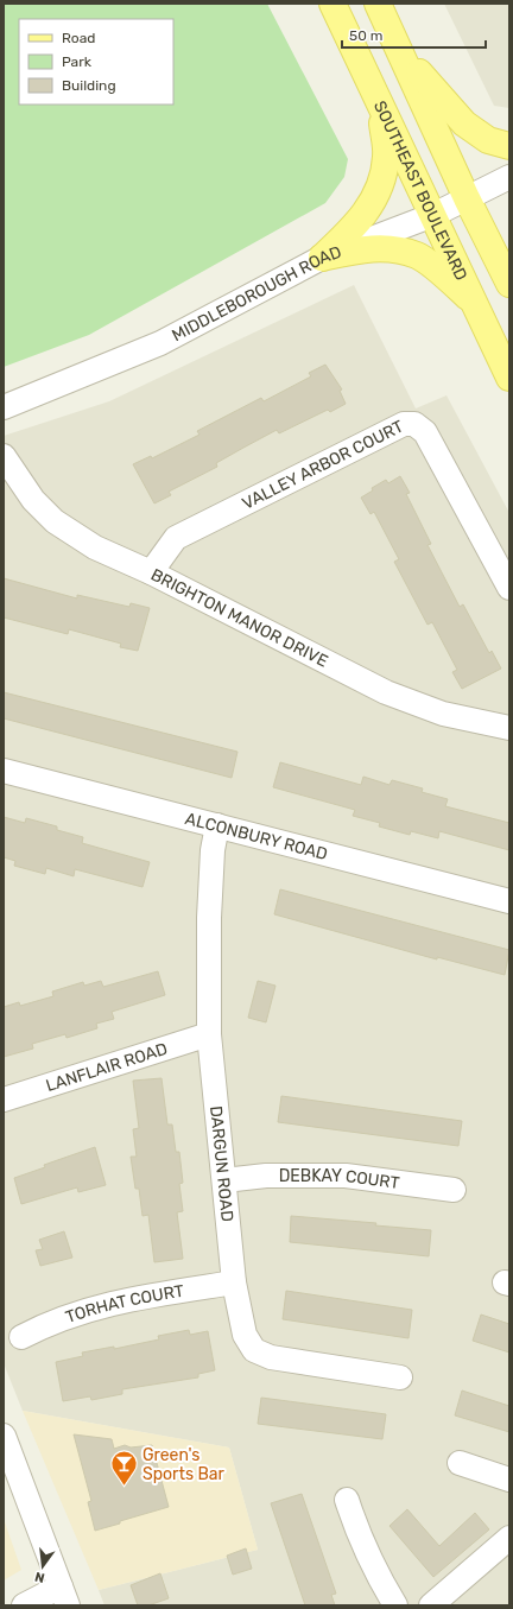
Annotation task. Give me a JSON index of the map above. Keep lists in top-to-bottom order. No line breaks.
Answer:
{"streets":{"main road":["SOUTHEAST BOULEVARD"],"street":["MIDDLEBOROUGH ROAD","VALLEY ARBOR COURT","BRIGHTON MANOR DRIVE","ALCONBURY ROAD","LANFLAIR ROAD","DARGUN ROAD","DEBKAY COURT","TORHAT COURT"]},"crossings":[["SOUTHEAST BOULEVARD","MIDDLEBOROUGH ROAD"],["VALLEY ARBOR COURT","BRIGHTON MANOR DRIVE"],["ALCONBURY ROAD","DARGUN ROAD"],["LANFLAIR ROAD","DARGUN ROAD"],["DARGUN ROAD","DEBKAY COURT"],["DARGUN ROAD","TORHAT COURT"]],"places":{"bar":["Green's Sports Bar"]},"legend":["Road","Park","Building"],"scale_bar":"50 m","north":"bottom"}
